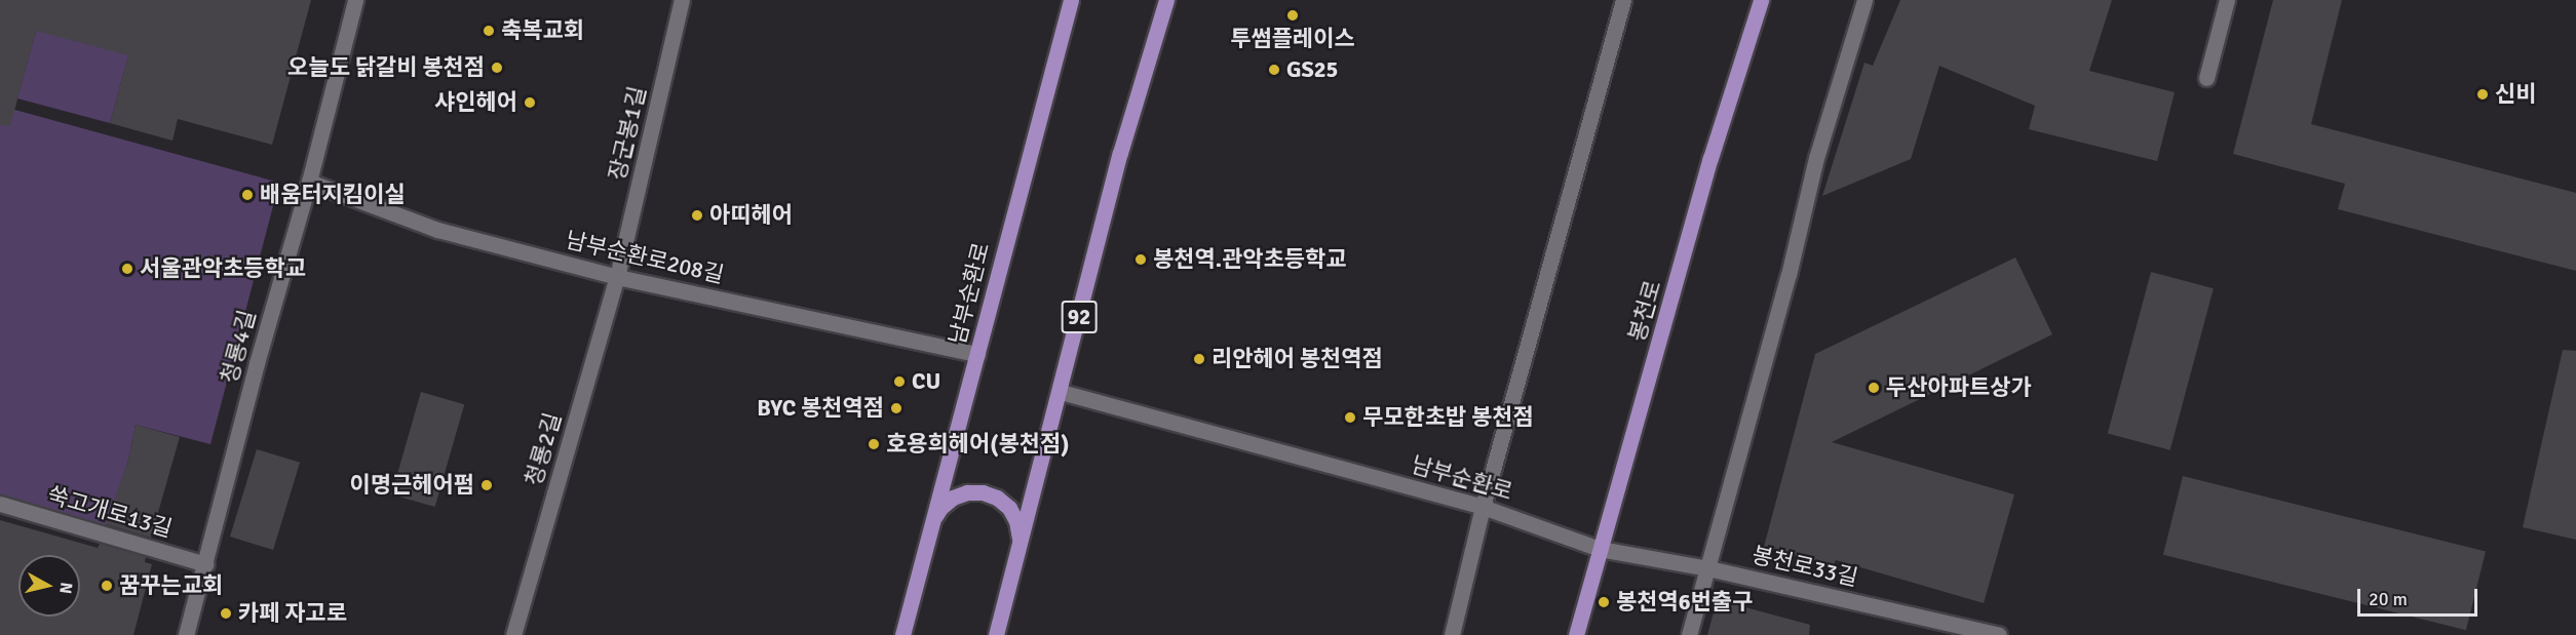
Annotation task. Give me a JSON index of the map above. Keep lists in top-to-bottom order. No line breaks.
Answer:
{"streets":{"main road":["남부순환로","봉천로","92"],"street":["장군봉1길","남부순환로208길","청룡4길","청룡2길","쑥고개로13길","봉천로33길"]},"crossings":[["장군봉1길","남부순환로208길"],["장군봉1길","청룡2길"],["남부순환로208길","남부순환로"],["남부순환로208길","청룡4길"],["남부순환로208길","청룡2길"],["남부순환로","봉천로"],["남부순환로","92"],["남부순환로","봉천로33길"],["봉천로","봉천로33길"],["청룡4길","쑥고개로13길"]],"places":["투썸플레이스","축복교회","오늘도 닭갈비 봉천점","GS25","신비","샤인헤어","배움터지킴이실","아띠헤어","봉천역.관악초등학교","서울관악초등학교","리안헤어 봉천역점","CU","두산아파트상가","BYC 봉천역점","무모한초밥 봉천점","호용희헤어(봉천점)","이명근헤어펌","꿈꾸는교회","봉천역6번출구","카페 자고로"],"scale_bar":"20 m","north":"right"}
